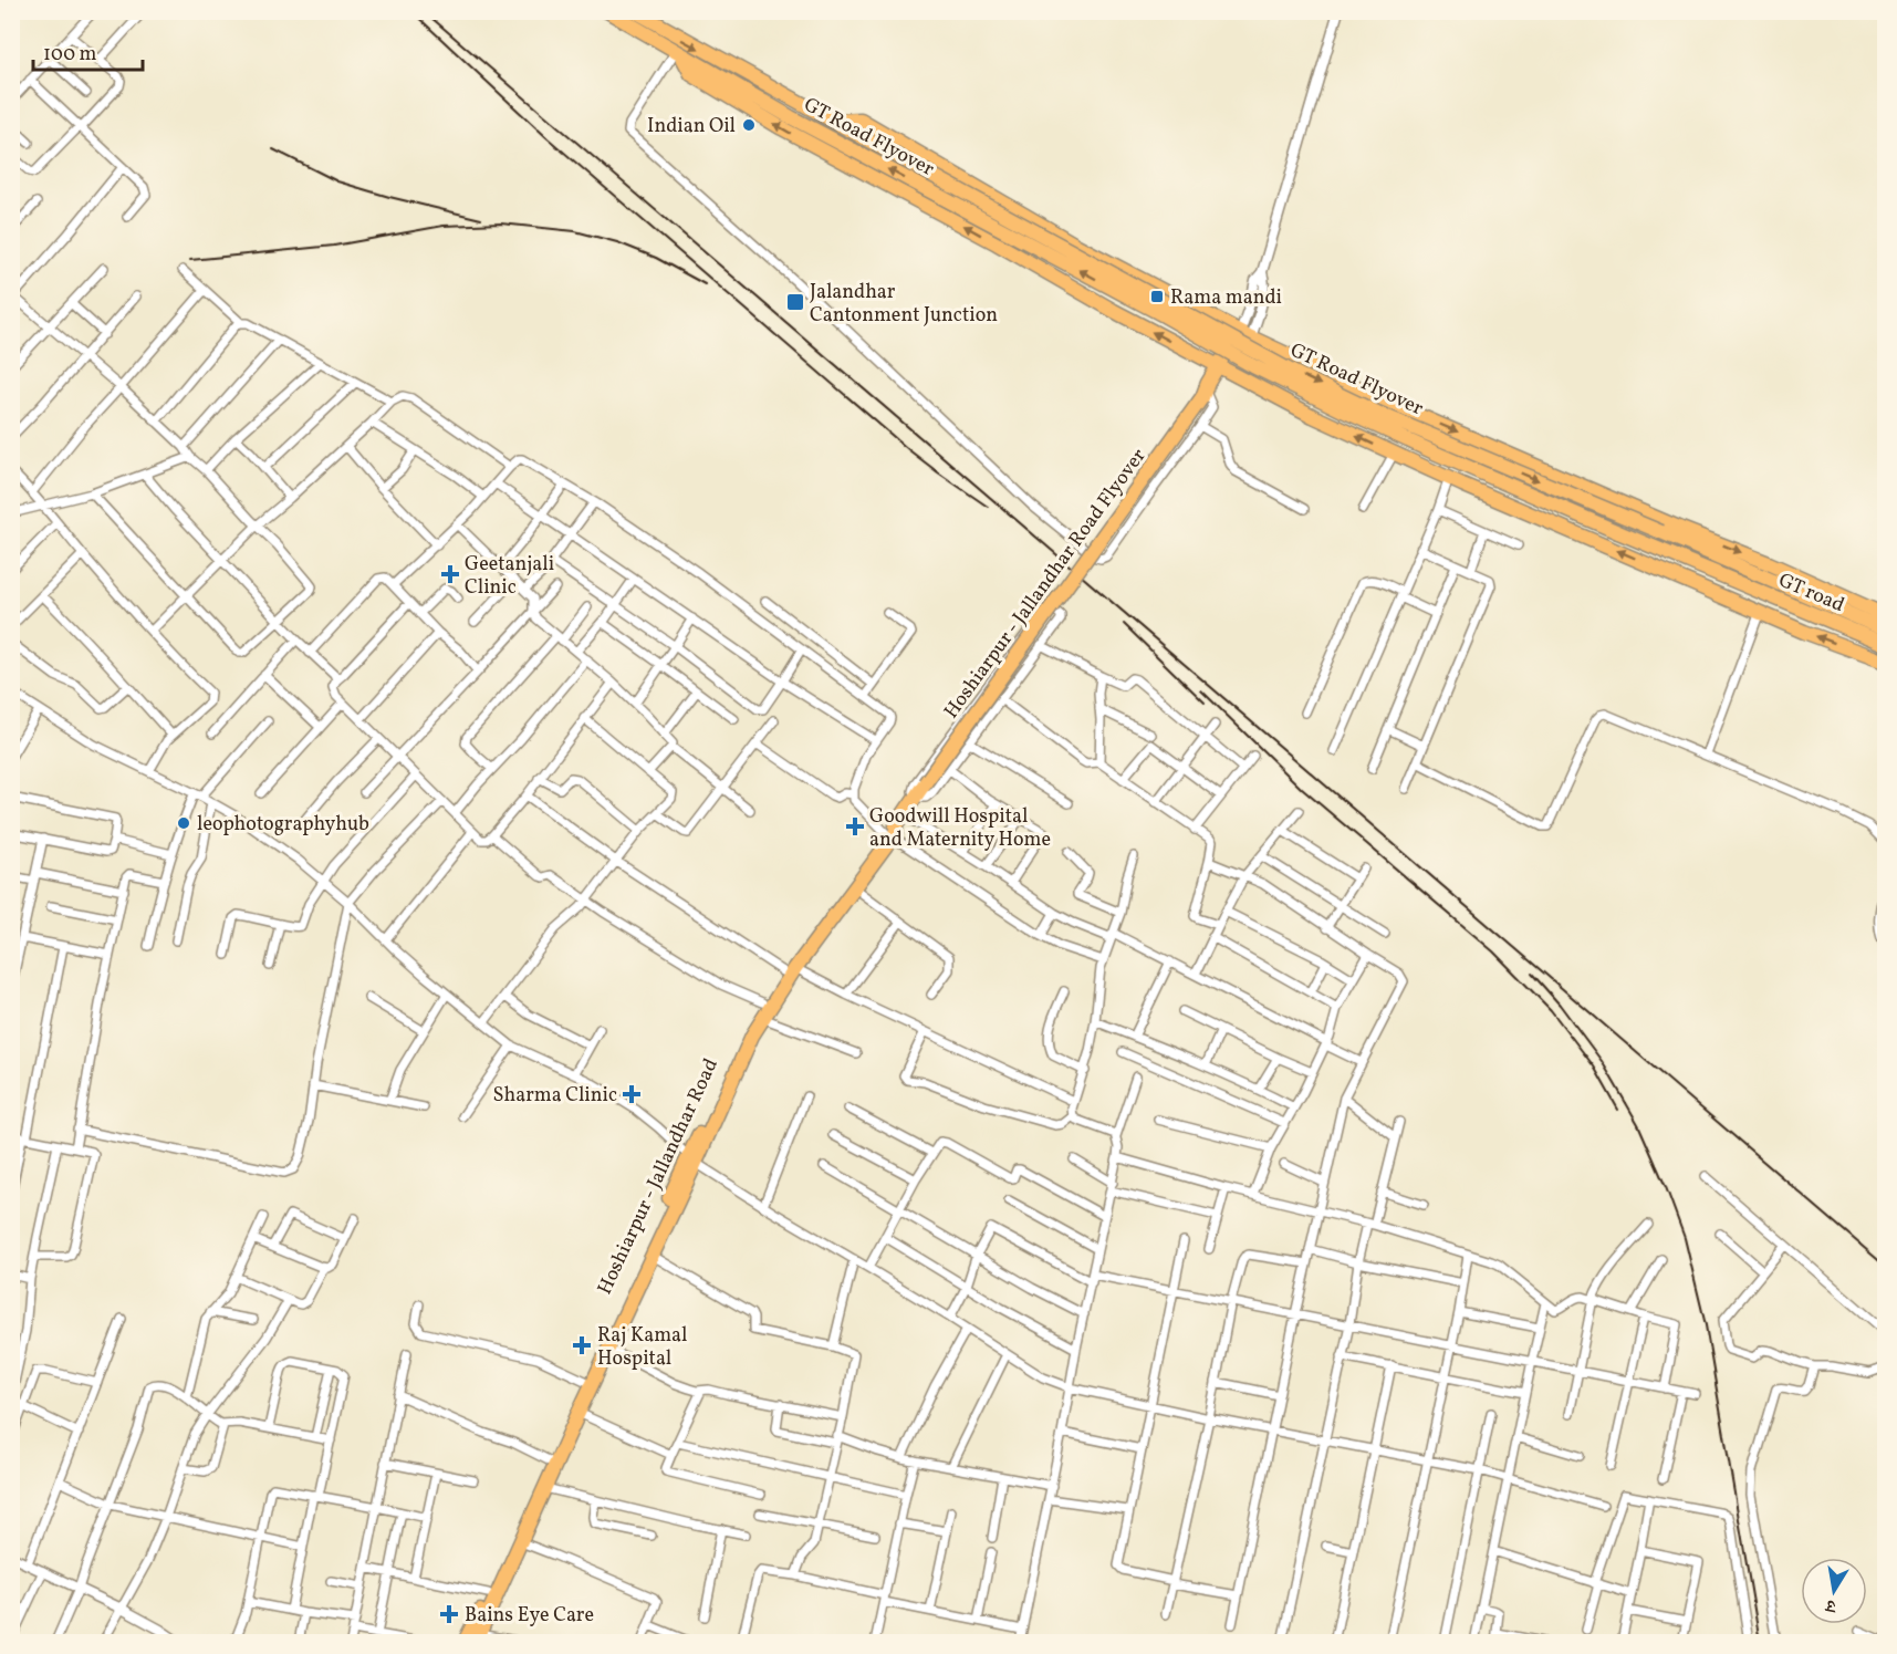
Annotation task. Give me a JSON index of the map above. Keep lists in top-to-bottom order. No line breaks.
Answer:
{"streets":{"highway":["GT Road Flyover","Hoshiarpur - Jallandhar Road Flyover","GT road","Hoshiarpur - Jallandhar Road"]},"crossings":[["GT Road Flyover","GT road"],["Hoshiarpur - Jallandhar Road Flyover","Hoshiarpur - Jallandhar Road"]],"places":{"other":["Indian Oil","leophotographyhub"],"transit":["Rama mandi","Jalandhar Cantonment Junction"],"health":["Geetanjali Clinic","Goodwill Hospital and Maternity Home","Sharma Clinic","Raj Kamal Hospital","Bains Eye Care"]},"scale_bar":"100 m","north":"bottom"}
